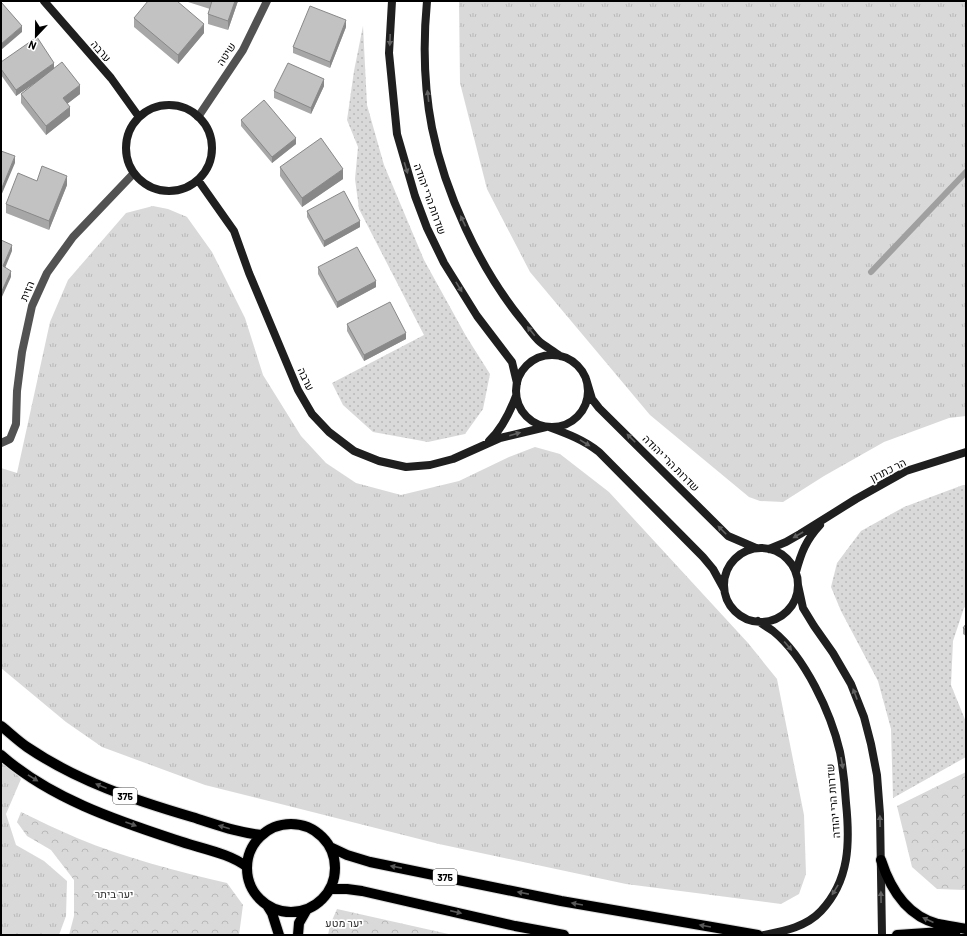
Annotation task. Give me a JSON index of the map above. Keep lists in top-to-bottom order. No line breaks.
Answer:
{"streets":{"main road":["375"],"street":["ערבה","שיטה","שדרות הרי יהודה","הזית","הר כתרון"]},"crossings":[["ערבה","שיטה"],["ערבה","שדרות הרי יהודה"],["ערבה","הזית"],["שיטה","הזית"],["שדרות הרי יהודה","הר כתרון"]],"parks":["יער ביתר","יער מטע"],"north":"bottom"}
